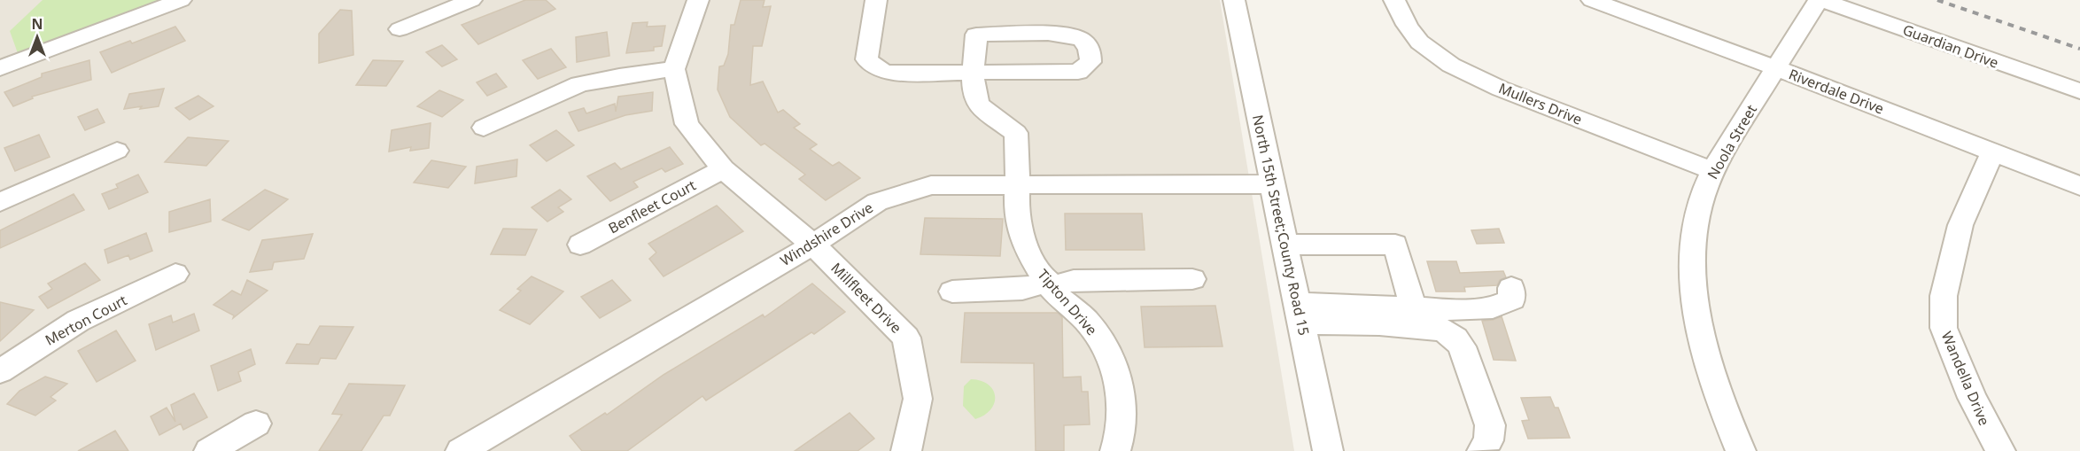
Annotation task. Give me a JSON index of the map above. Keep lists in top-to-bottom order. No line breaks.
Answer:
{"streets":{"street":["Guardian Drive","Riverdale Drive","Mullers Drive","Noola Street","Benfleet Court","North 15th Street;County Road 15","Windshire Drive","Millfleet Drive","Tipton Drive","Merton Court","Wandella Drive"]},"crossings":[["Guardian Drive","Noola Street"],["Riverdale Drive","Noola Street"],["Riverdale Drive","Wandella Drive"],["Mullers Drive","Noola Street"],["Benfleet Court","Millfleet Drive"],["North 15th Street;County Road 15","Windshire Drive"],["Windshire Drive","Millfleet Drive"],["Windshire Drive","Tipton Drive"]],"north":"top"}
